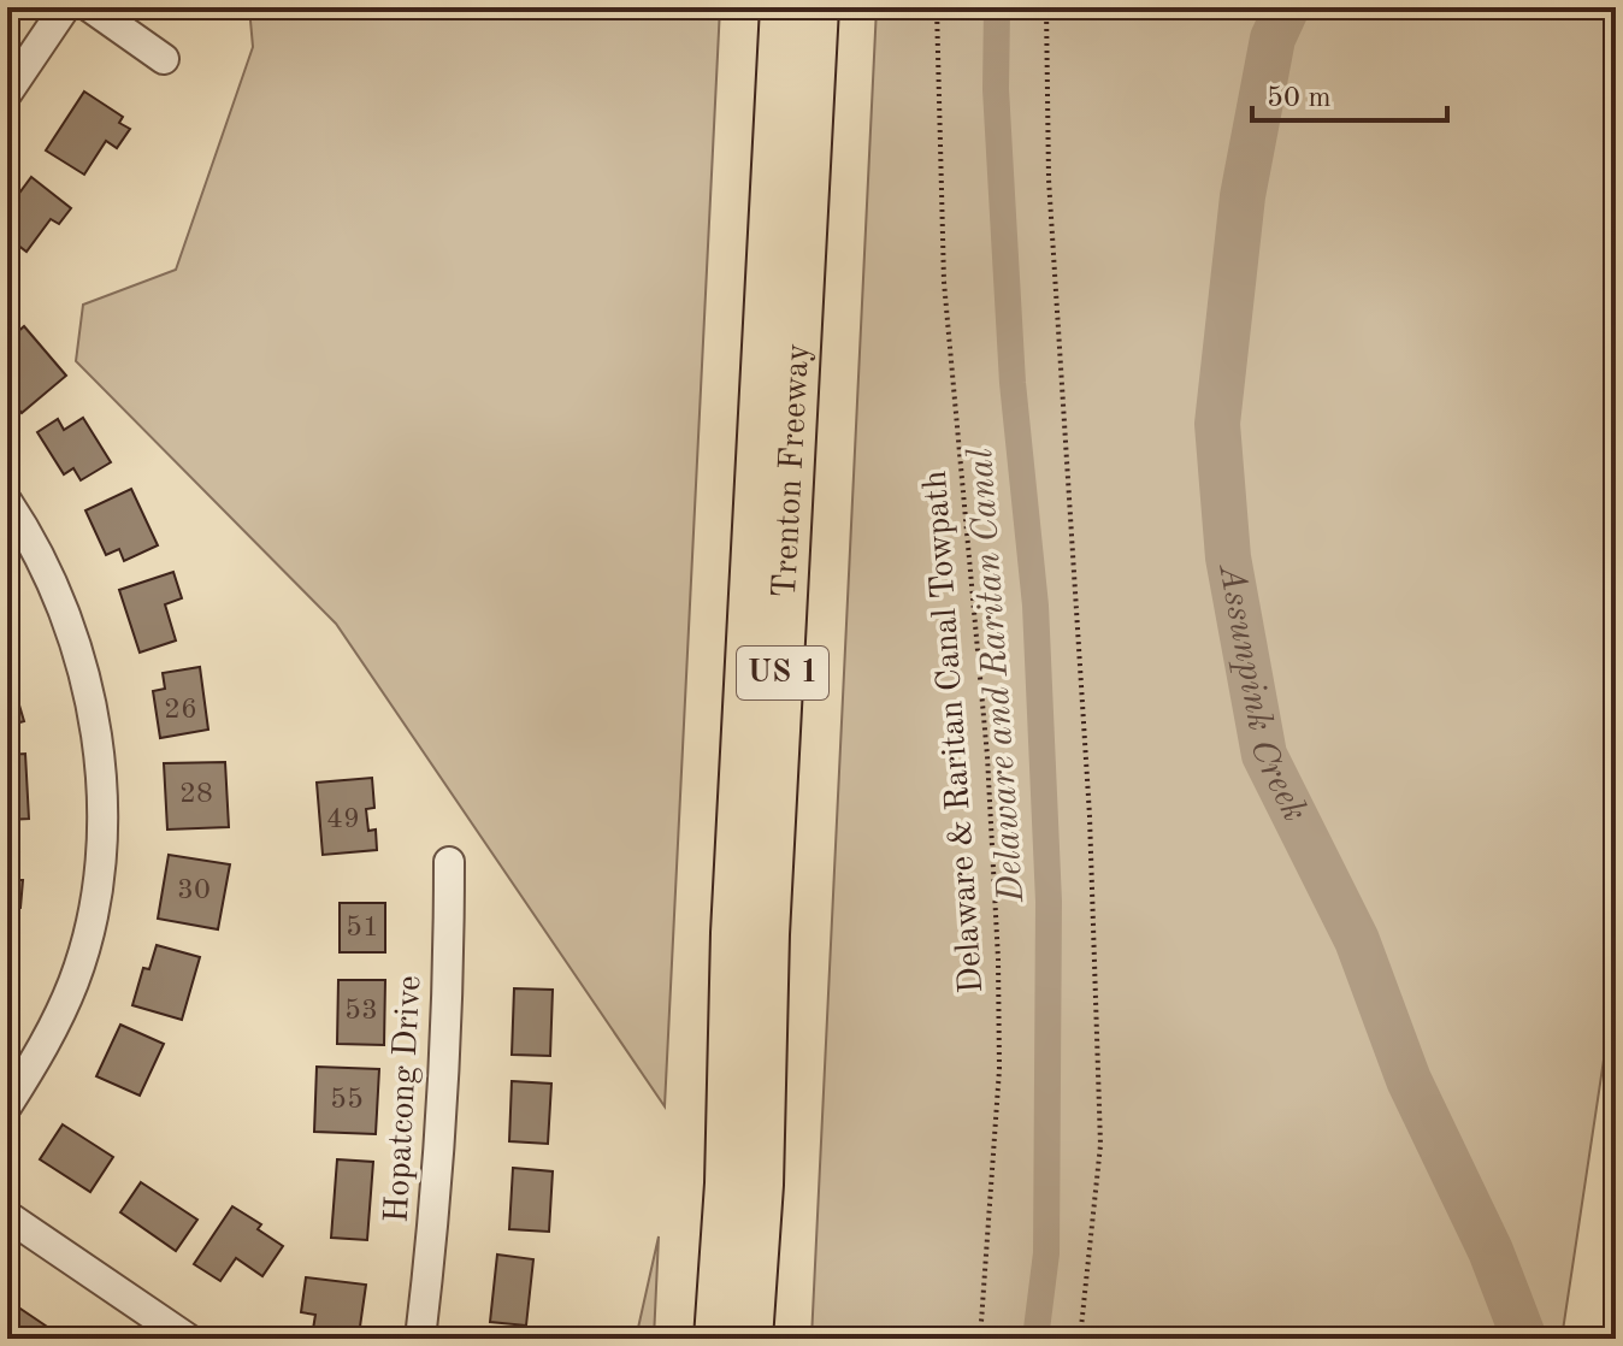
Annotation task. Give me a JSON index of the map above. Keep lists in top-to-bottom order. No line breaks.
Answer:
{"streets":{"highway":["Trenton Freeway","US 1"],"street":["Hopatcong Drive"],"path":["Delaware & Raritan Canal Towpath"]},"water":["Delaware and Raritan Canal","Assunpink Creek"],"house_numbers":["26","28","49","30","51","53","55"],"scale_bar":"50 m"}
